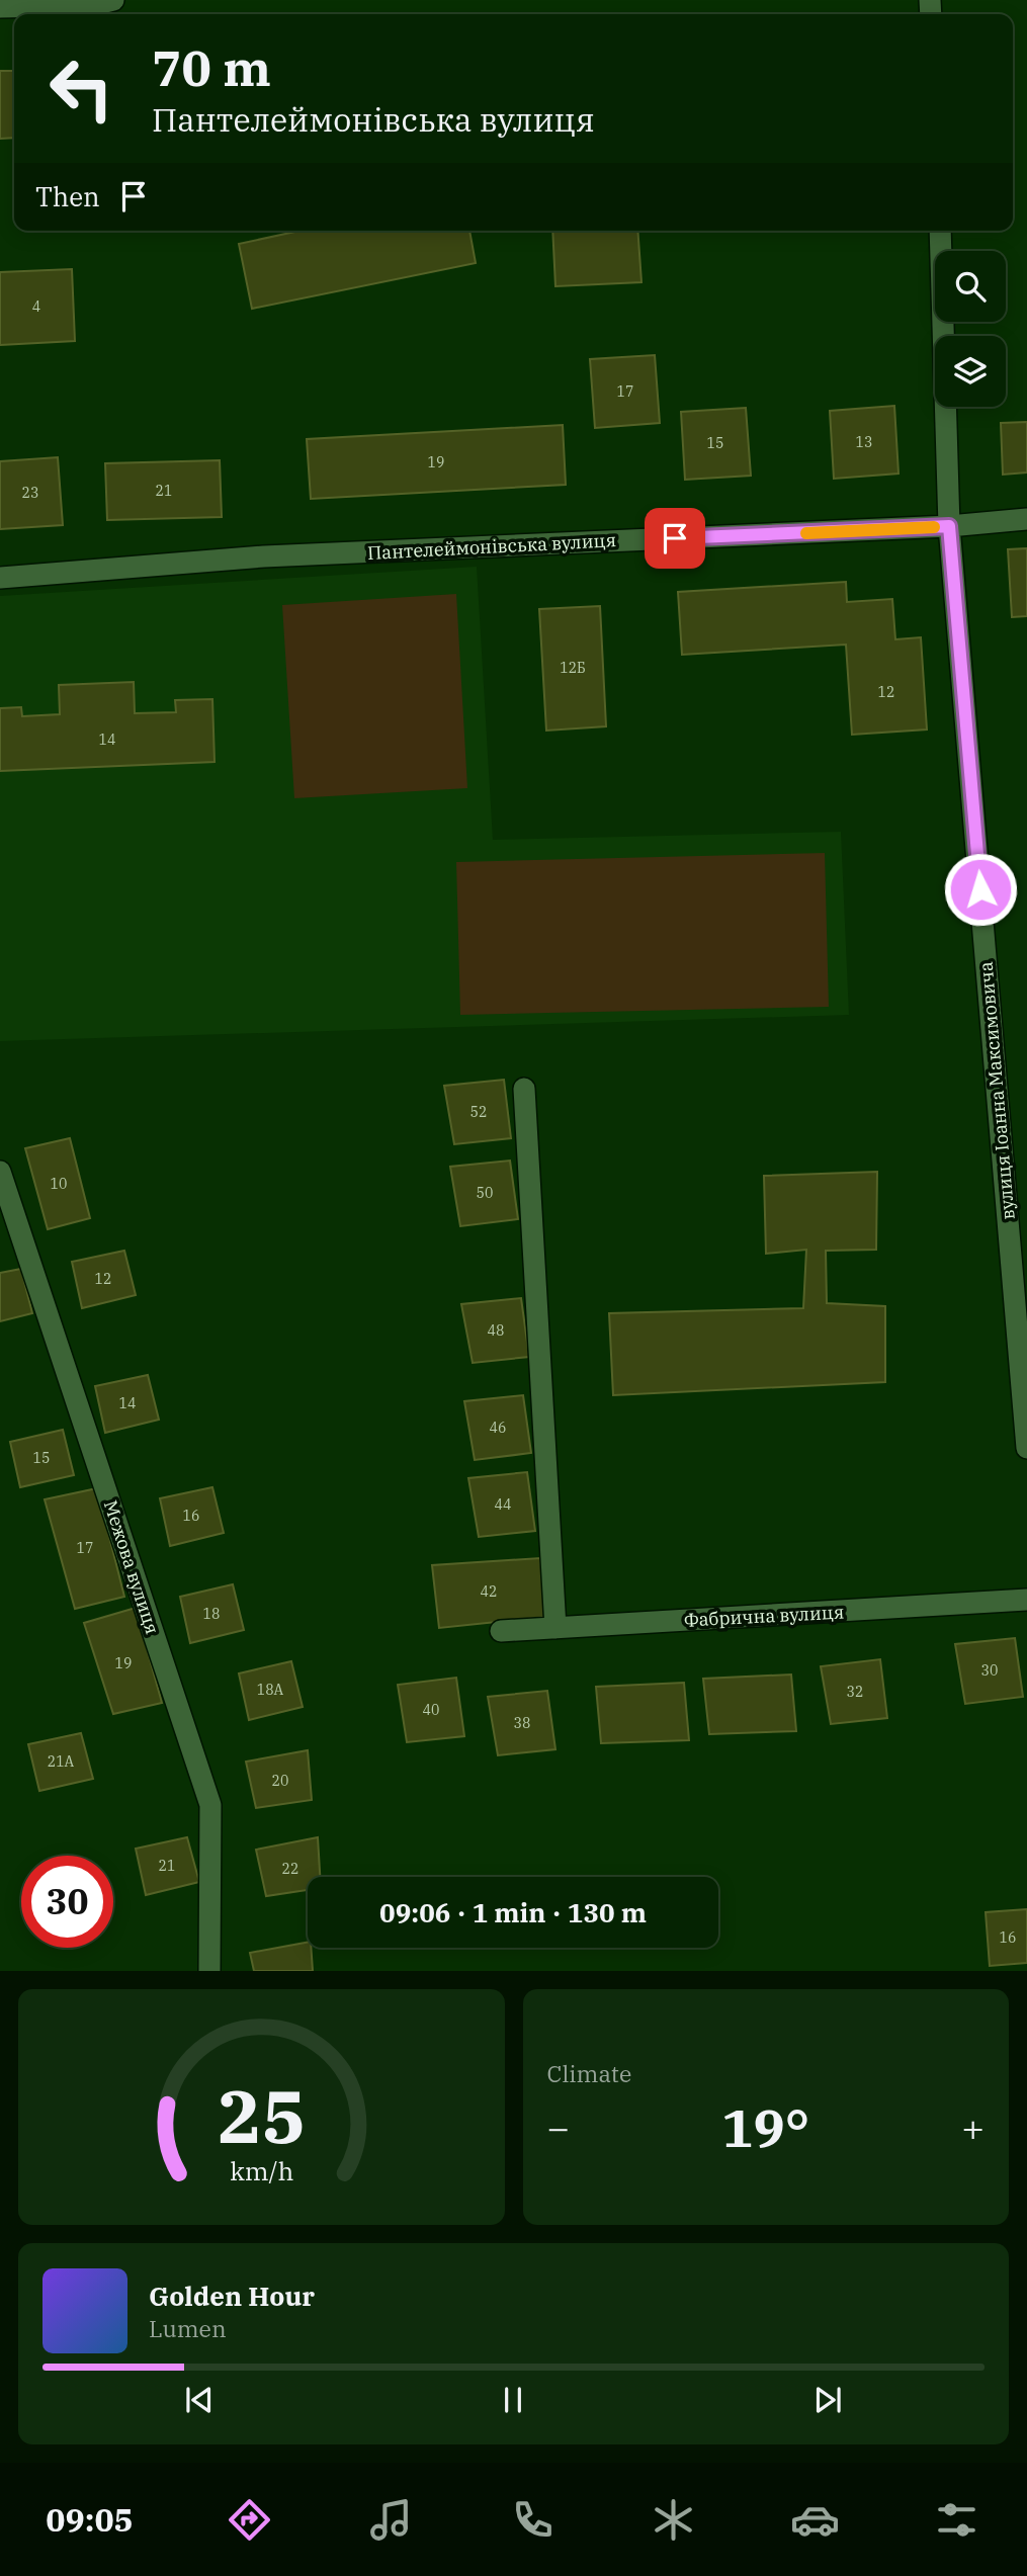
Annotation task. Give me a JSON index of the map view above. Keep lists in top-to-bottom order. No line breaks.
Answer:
{"streets":{"street":["Пантелеймонівська вулиця","вулиця Іоанна Максимовича","Межова вулиця","Фабрична вулиця"]},"crossings":[["Пантелеймонівська вулиця","вулиця Іоанна Максимовича"]],"house_numbers":["4","17","13","15","19","21","23","12Б","12","14","52","10","50","12","48","14","46","15","44","16","17","42","18","19","30","18А","32","40","38","21А","20","21","22","16"],"page":{"turn":["70 m","Пантелеймонівська вулиця"],"then":"Then","limit":"30","trip":"09:06 · 1 min · 130 m","tile":"Climate","heat":["−","19°","+"],"song":["Golden Hour","Lumen"],"tabs":"09:05","gauge":["25","km/h"]}}
